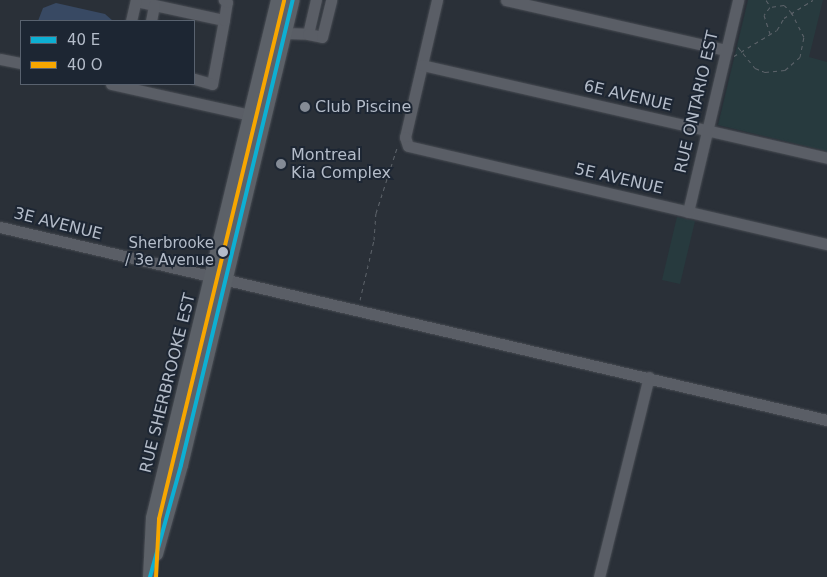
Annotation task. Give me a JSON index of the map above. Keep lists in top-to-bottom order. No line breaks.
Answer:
{"streets":{"main road":["RUE SHERBROOKE EST"],"street":["6E AVENUE","RUE ONTARIO EST","5E AVENUE","3E AVENUE"]},"crossings":[["6E AVENUE","RUE ONTARIO EST"],["RUE ONTARIO EST","5E AVENUE"],["3E AVENUE","RUE SHERBROOKE EST"]],"places":["Club Piscine","Montreal Kia Complex","Sherbrooke / 3e Avenue"],"legend":["40 E","40 O"]}
